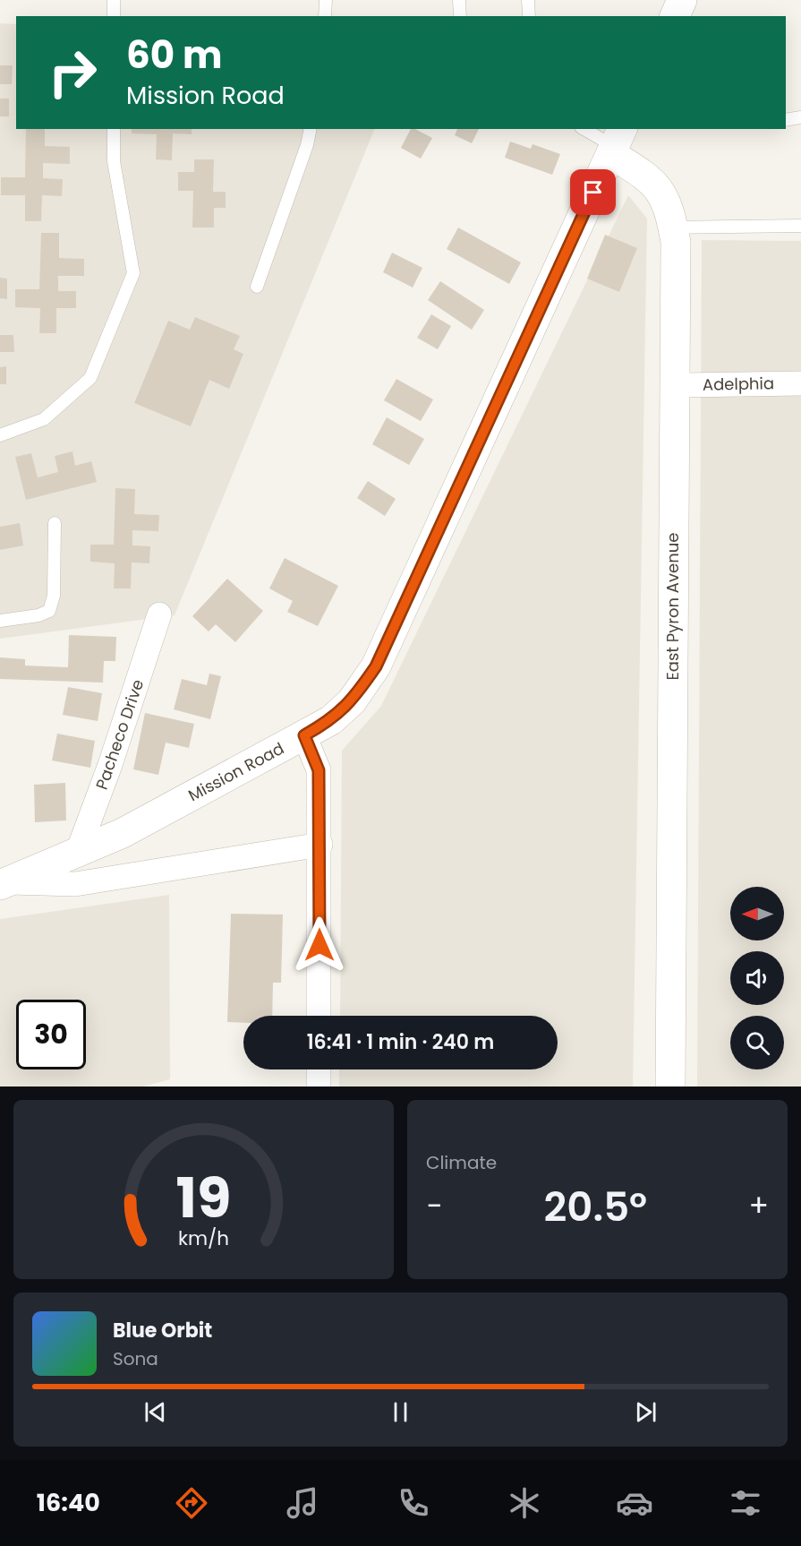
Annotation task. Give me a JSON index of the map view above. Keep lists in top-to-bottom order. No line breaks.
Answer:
{"streets":{"street":["Adelphia","East Pyron Avenue","Pacheco Drive","Mission Road"]},"crossings":[["Adelphia","East Pyron Avenue"],["East Pyron Avenue","Mission Road"],["Pacheco Drive","Mission Road"]],"north":"left","page":{"turn":["60 m","Mission Road"],"limit":"30","trip":"16:41 · 1 min · 240 m","tile":"Climate","heat":["−","20.5°","+"],"song":["Blue Orbit","Sona"],"tabs":"16:40","gauge":["19","km/h"]}}
